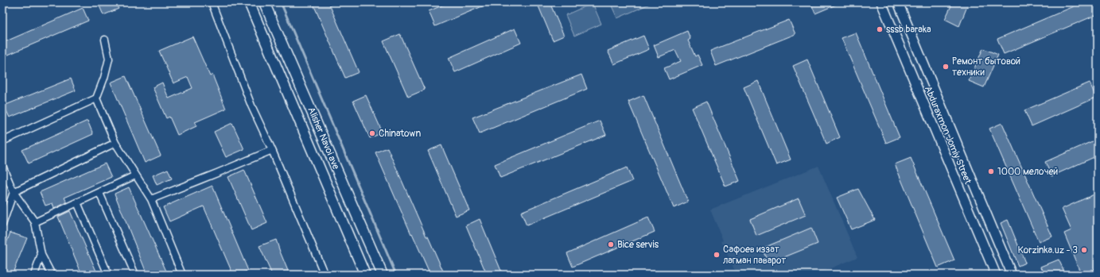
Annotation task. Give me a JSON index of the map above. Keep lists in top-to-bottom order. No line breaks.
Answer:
{"streets":{"main road":["Alisher Navoi ave"],"street":["Abduraxmon Jomiy Street"]},"places":["sssb baraka","Ремонт бытовой техники","Chinatown","1000 мелочей","Bice servis","Korzinka.uz - 3","Сафоев иззат лагман паварот"]}
